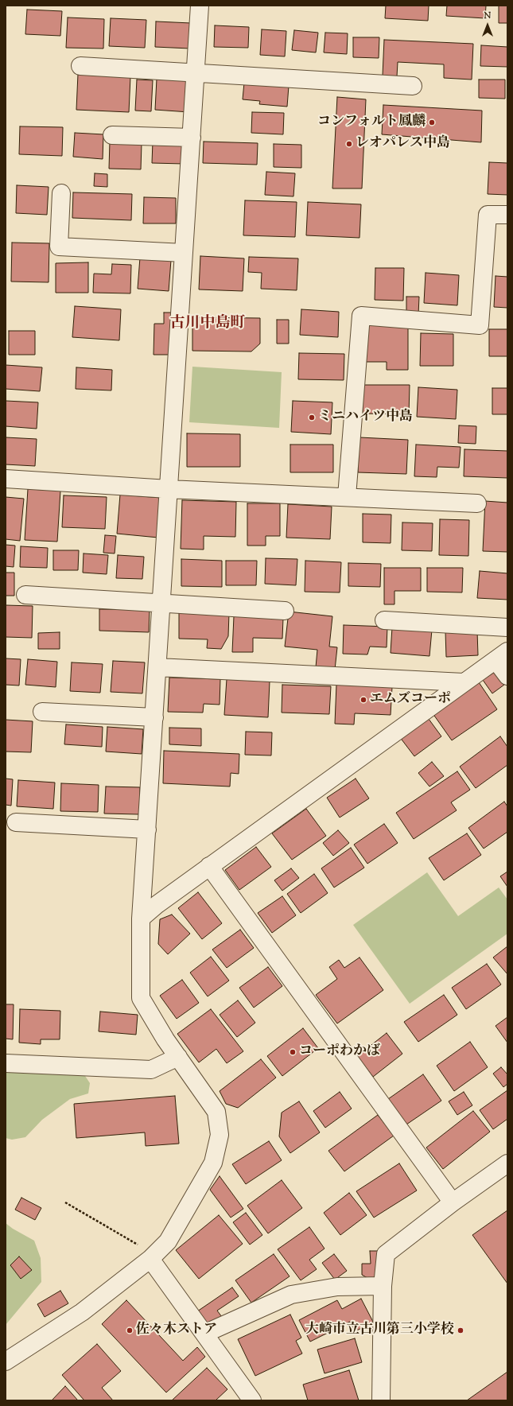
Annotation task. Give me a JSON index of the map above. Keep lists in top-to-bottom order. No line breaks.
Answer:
{"districts":["古川中島町"],"places":["コンフォルト鳳麟","レオパレス中島","ミニハイツ中島","エムズコーポ","コーポわかば","佐々木ストア","大崎市立古川第三小学校"],"north":"top"}
